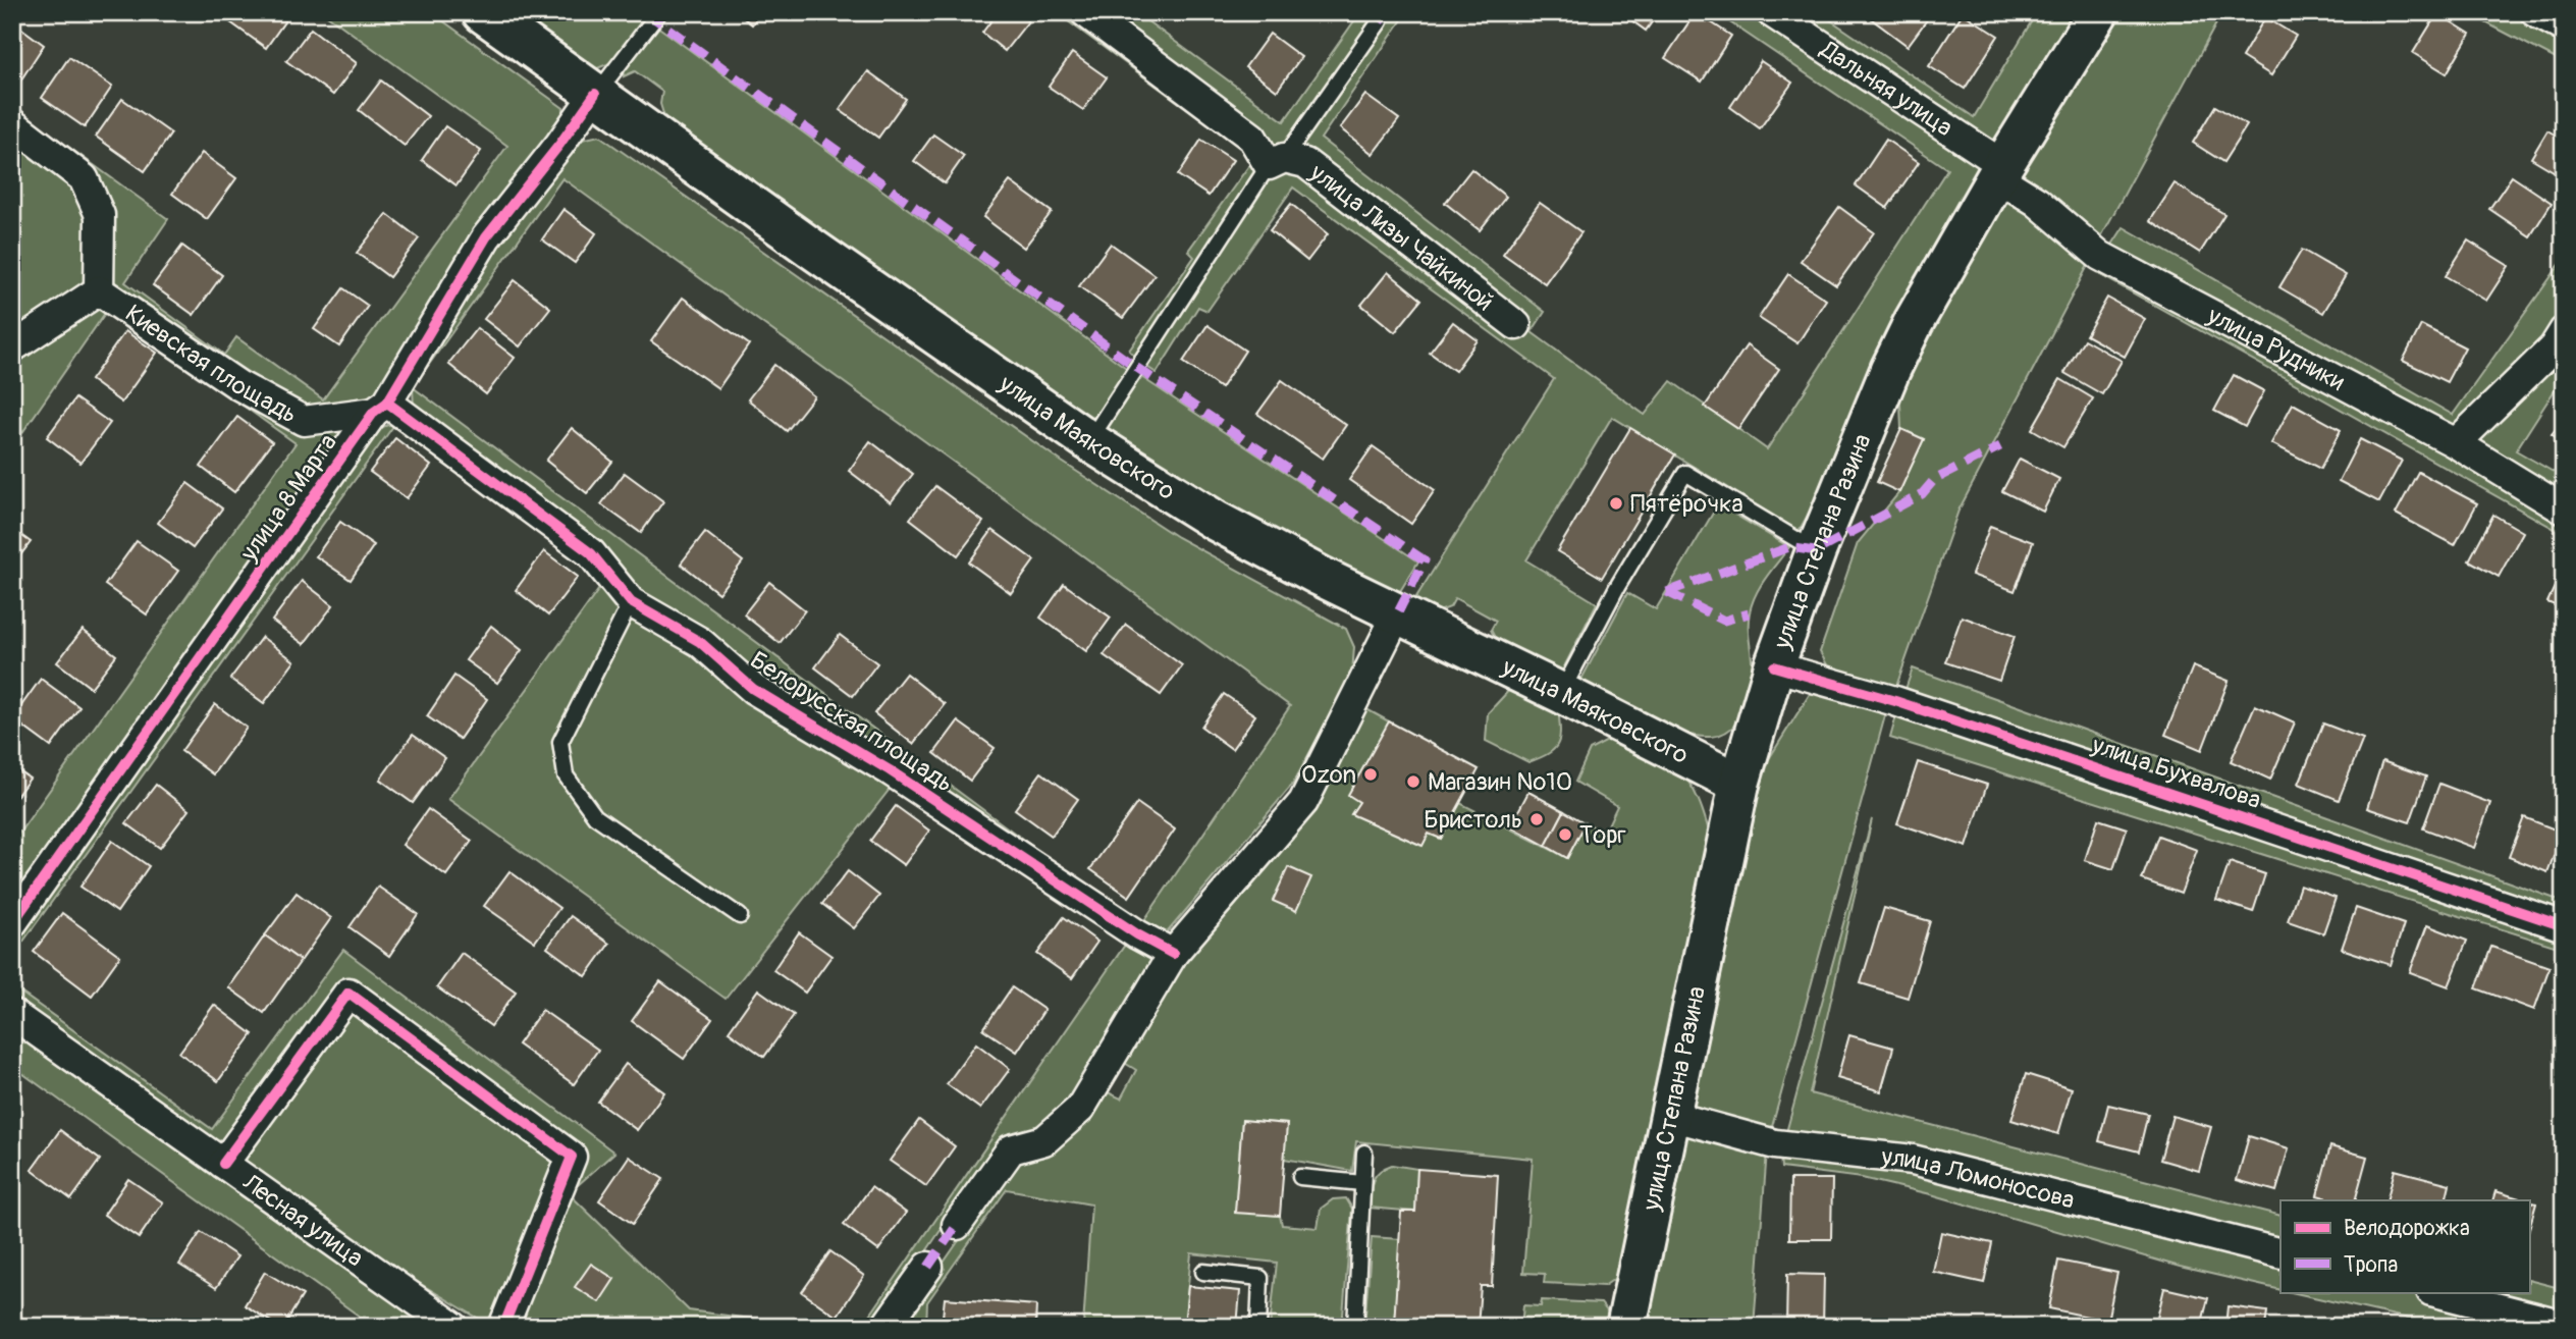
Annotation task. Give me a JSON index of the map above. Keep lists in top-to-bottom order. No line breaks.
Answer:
{"streets":{"main road":["улица Маяковского","улица Степана Разина"],"street":["Дальняя улица","улица Лизы Чайкиной","улица Рудники","Киевская площадь","улица 8 Марта","Белорусская площадь","улица Бухвалова","улица Ломоносова","Лесная улица"]},"crossings":[["Дальняя улица","улица Рудники"],["Дальняя улица","улица Степана Разина"],["улица Рудники","улица Степана Разина"],["Киевская площадь","улица 8 Марта"],["Киевская площадь","Белорусская площадь"],["улица Маяковского","улица 8 Марта"],["улица Маяковского","улица Степана Разина"],["улица 8 Марта","Белорусская площадь"],["улица Степана Разина","улица Бухвалова"],["улица Степана Разина","улица Ломоносова"]],"places":["Пятёрочка","Ozon","Магазин №10","Бристоль","Торг"],"legend":["Велодорожка","Тропа"]}
